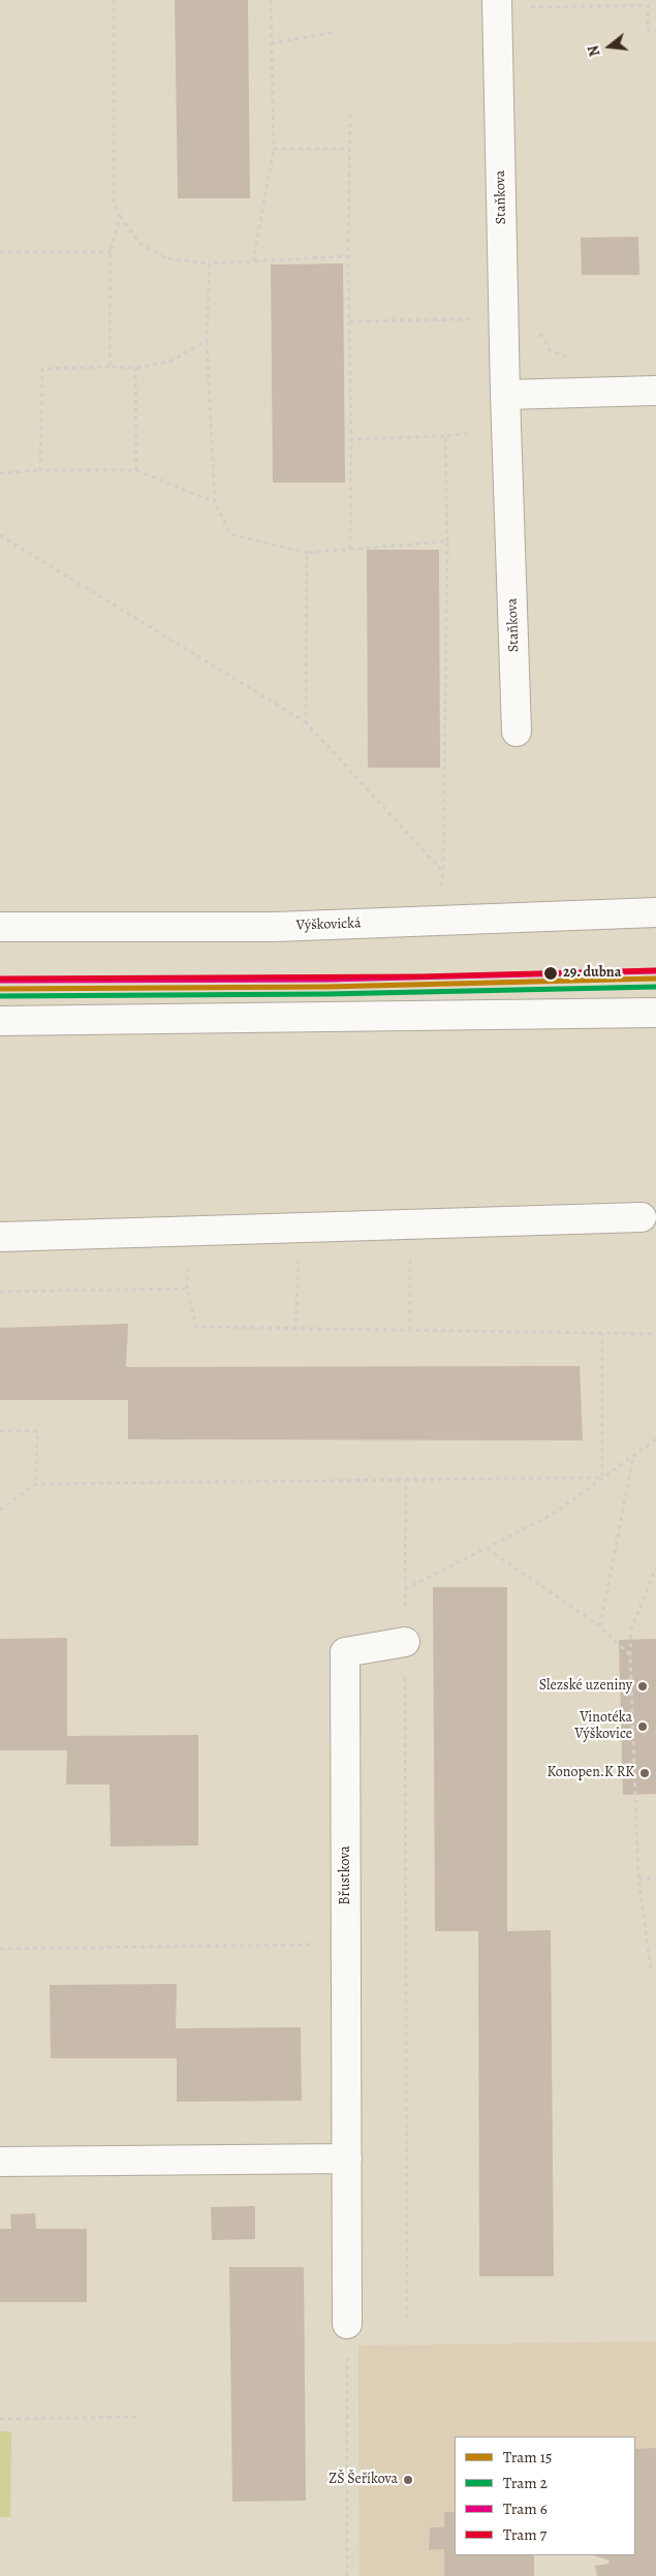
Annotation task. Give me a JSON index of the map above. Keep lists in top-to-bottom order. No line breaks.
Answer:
{"streets":{"street":["Staňkova","Výškovická","Břustkova"]},"places":["29. dubna","Slezské uzeniny","Vinotéka Výškovice","Konopen.K RK","ZŠ Šeříkova"],"lines":["tram line 7","tram line 6","tram line 15","tram line 2"],"legend":["Tram 15","Tram 2","Tram 6","Tram 7"],"north":"left"}
